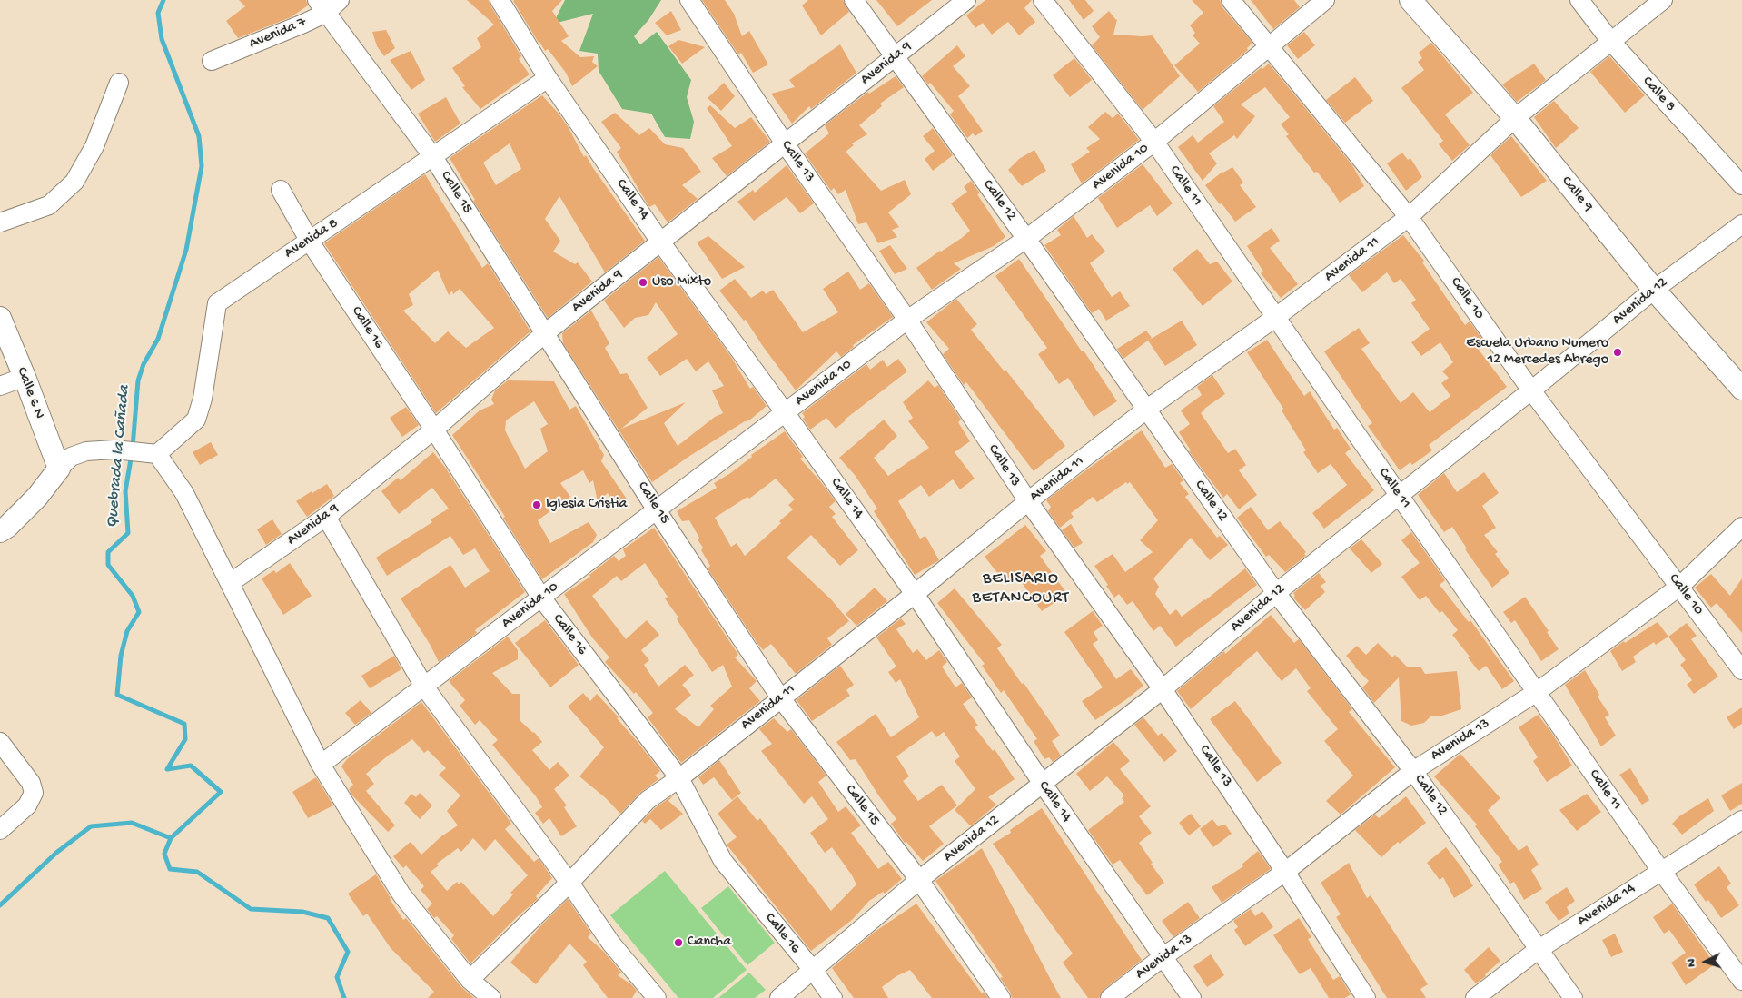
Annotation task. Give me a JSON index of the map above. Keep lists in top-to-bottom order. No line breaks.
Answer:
{"streets":{"street":["Avenida 7","Avenida 9","Calle 8","Calle 13","Avenida 10","Calle 11","Calle 15","Calle 9","Calle 14","Calle 12","Avenida 8","Avenida 11","Calle 10","Avenida 12","Calle 16","Calle 6 N","Avenida 13","Avenida 14"]},"crossings":[["Avenida 7","Calle 15"],["Avenida 9","Calle 13"],["Avenida 9","Calle 15"],["Avenida 9","Calle 14"],["Avenida 9","Calle 12"],["Avenida 9","Calle 16"],["Calle 8","Avenida 11"],["Calle 13","Avenida 10"],["Calle 13","Avenida 11"],["Calle 13","Avenida 12"],["Calle 13","Avenida 13"],["Avenida 10","Calle 11"],["Avenida 10","Calle 15"],["Avenida 10","Calle 14"],["Avenida 10","Calle 12"],["Avenida 10","Calle 10"],["Avenida 10","Calle 16"],["Calle 11","Avenida 11"],["Calle 11","Avenida 12"],["Calle 11","Avenida 13"],["Calle 11","Avenida 14"],["Calle 15","Avenida 8"],["Calle 15","Avenida 11"],["Calle 15","Avenida 12"],["Calle 9","Avenida 11"],["Calle 9","Avenida 12"],["Calle 14","Avenida 8"],["Calle 14","Avenida 11"],["Calle 14","Avenida 12"],["Calle 14","Avenida 13"],["Calle 12","Avenida 11"],["Calle 12","Avenida 12"],["Calle 12","Avenida 13"],["Calle 12","Avenida 14"],["Avenida 8","Calle 16"],["Avenida 11","Calle 10"],["Avenida 11","Calle 16"],["Calle 10","Avenida 12"],["Calle 10","Avenida 13"],["Avenida 12","Calle 16"]],"districts":["BELISARIO BETANCOURT"],"water":["Quebrada la Cañada"],"places":["Uso Mixto","Escuela Urbano Numero 12 Mercedes Abrego","Iglesia Cristia","Cancha"],"north":"left"}
